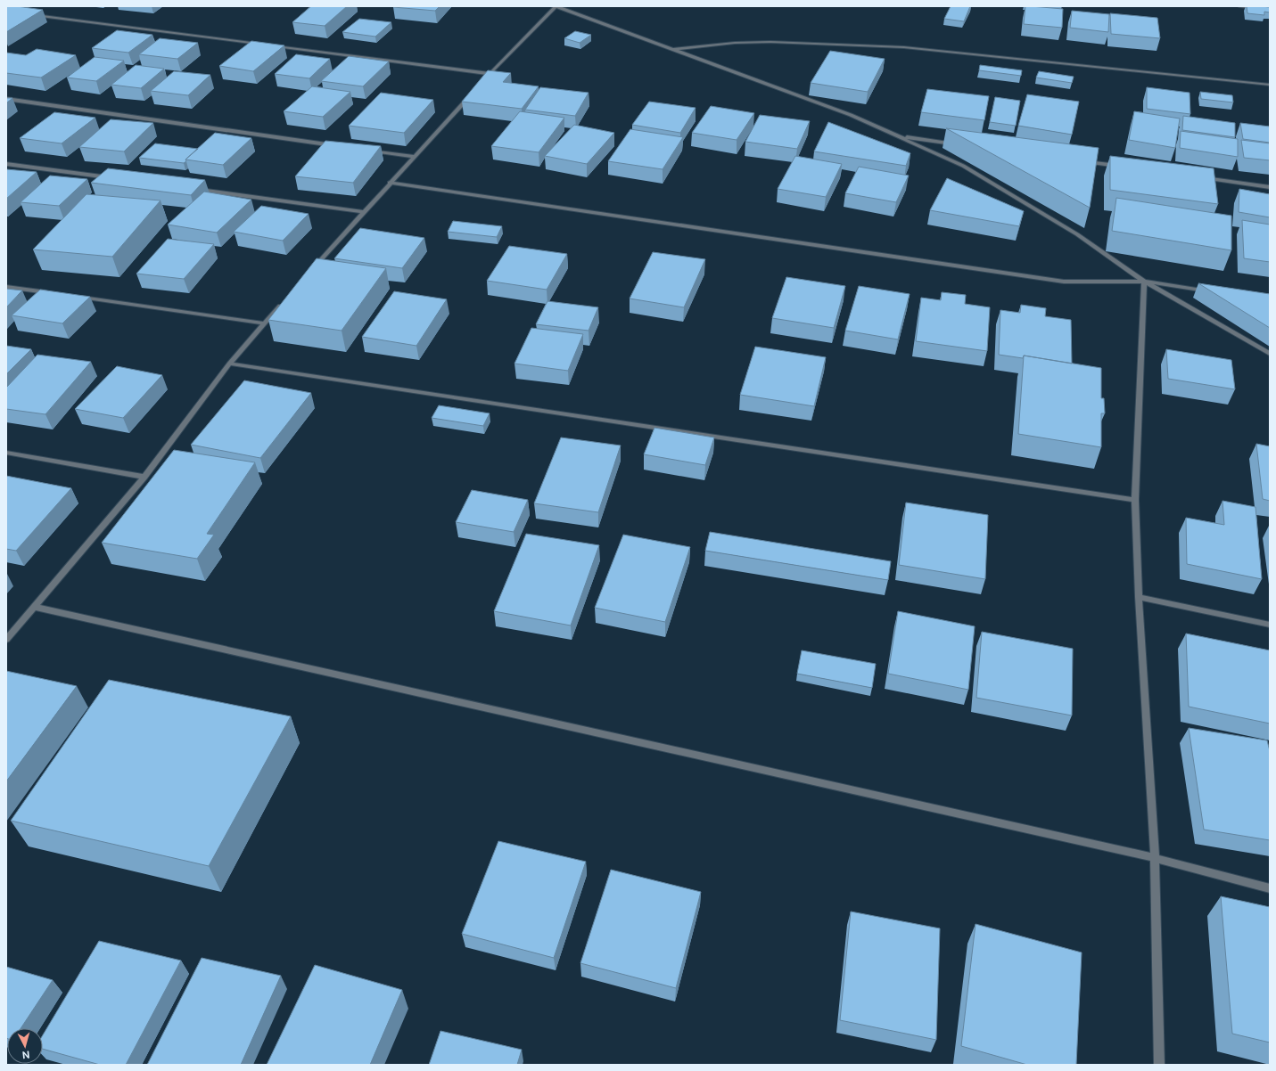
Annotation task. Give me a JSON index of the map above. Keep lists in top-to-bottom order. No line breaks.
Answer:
{"north":"bottom"}
